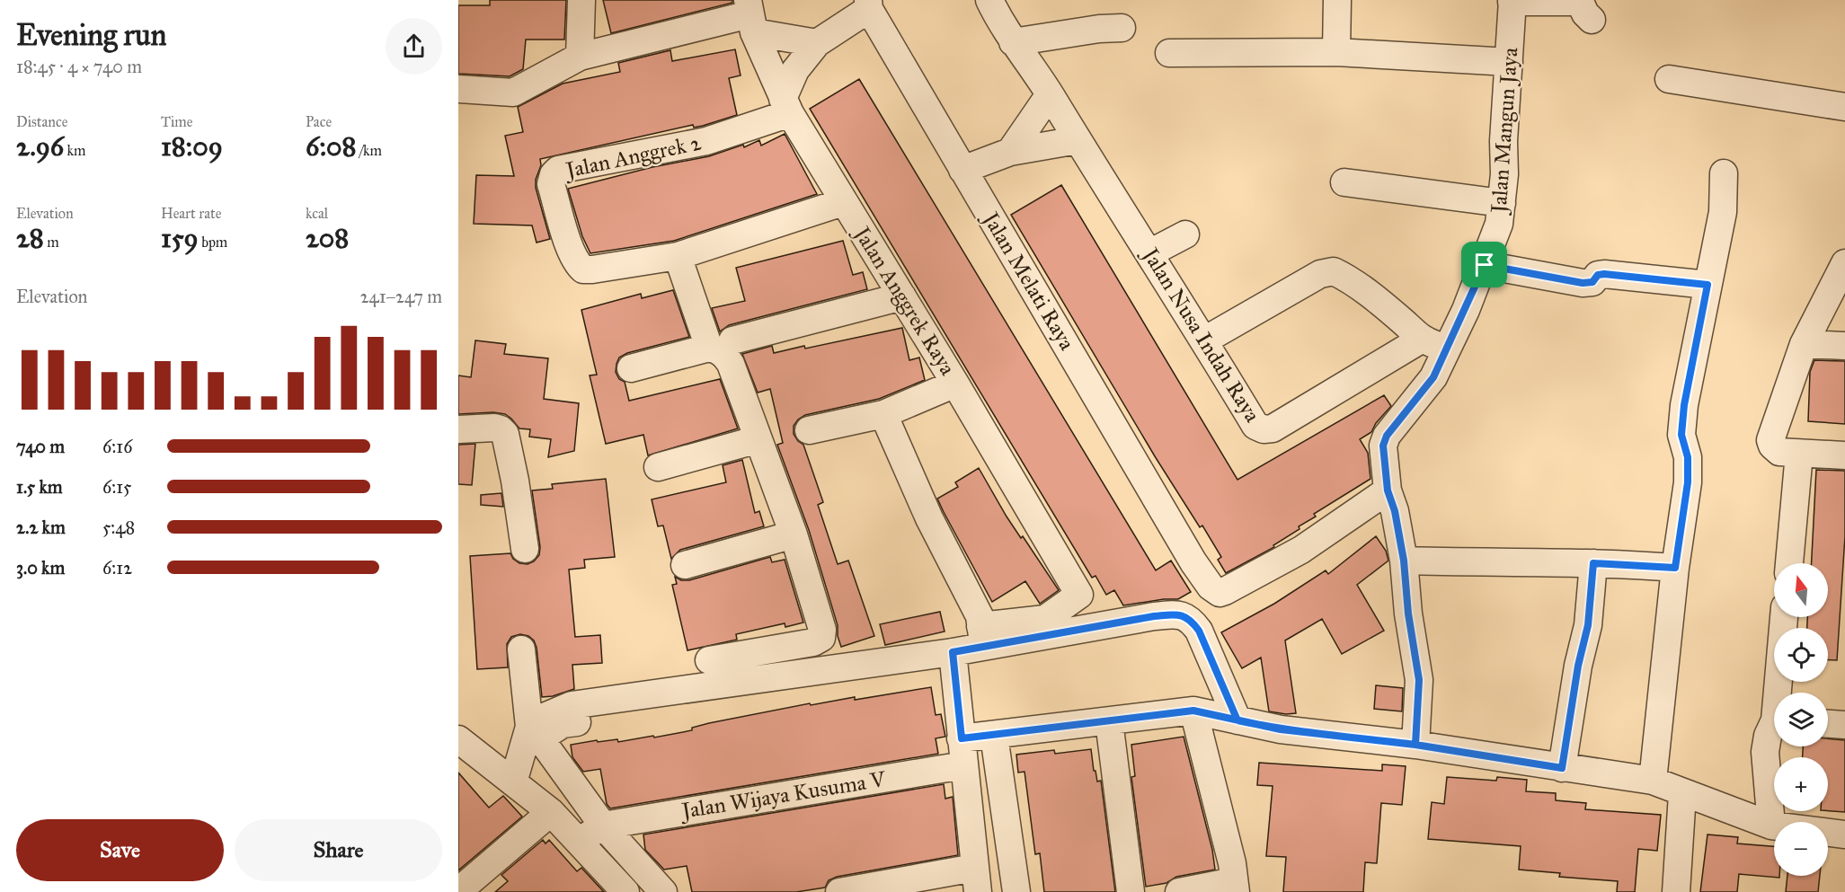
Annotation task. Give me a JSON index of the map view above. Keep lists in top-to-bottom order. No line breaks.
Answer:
{"streets":{"street":["Jalan Mangun Jaya","Jalan Anggrek 2","Jalan Melati Raya","Jalan Anggrek Raya","Jalan Nusa Indah Raya","Jalan Wijaya Kusuma V"]},"crossings":[["Jalan Mangun Jaya","Jalan Melati Raya"],["Jalan Mangun Jaya","Jalan Nusa Indah Raya"],["Jalan Anggrek 2","Jalan Anggrek Raya"]],"north":"top","page":{"heading":["Evening run","18:45 · 4 × 740 m"],"stats":[["Distance","2.96 km"],["Time","18:09"],["Pace","6:08 /km"],["Elevation","28 m"],["Heart rate","159 bpm"],["kcal","208"]],"chart":["Elevation","241–247 m"],"list":[{"name":"740 m","note":"6:16"},{"name":"1.5 km","note":"6:15"},{"name":"2.2 km","note":"5:48"},{"name":"3.0 km","note":"6:12"}],"map_buttons":["+","−"],"buttons":["Save","Share"]}}
